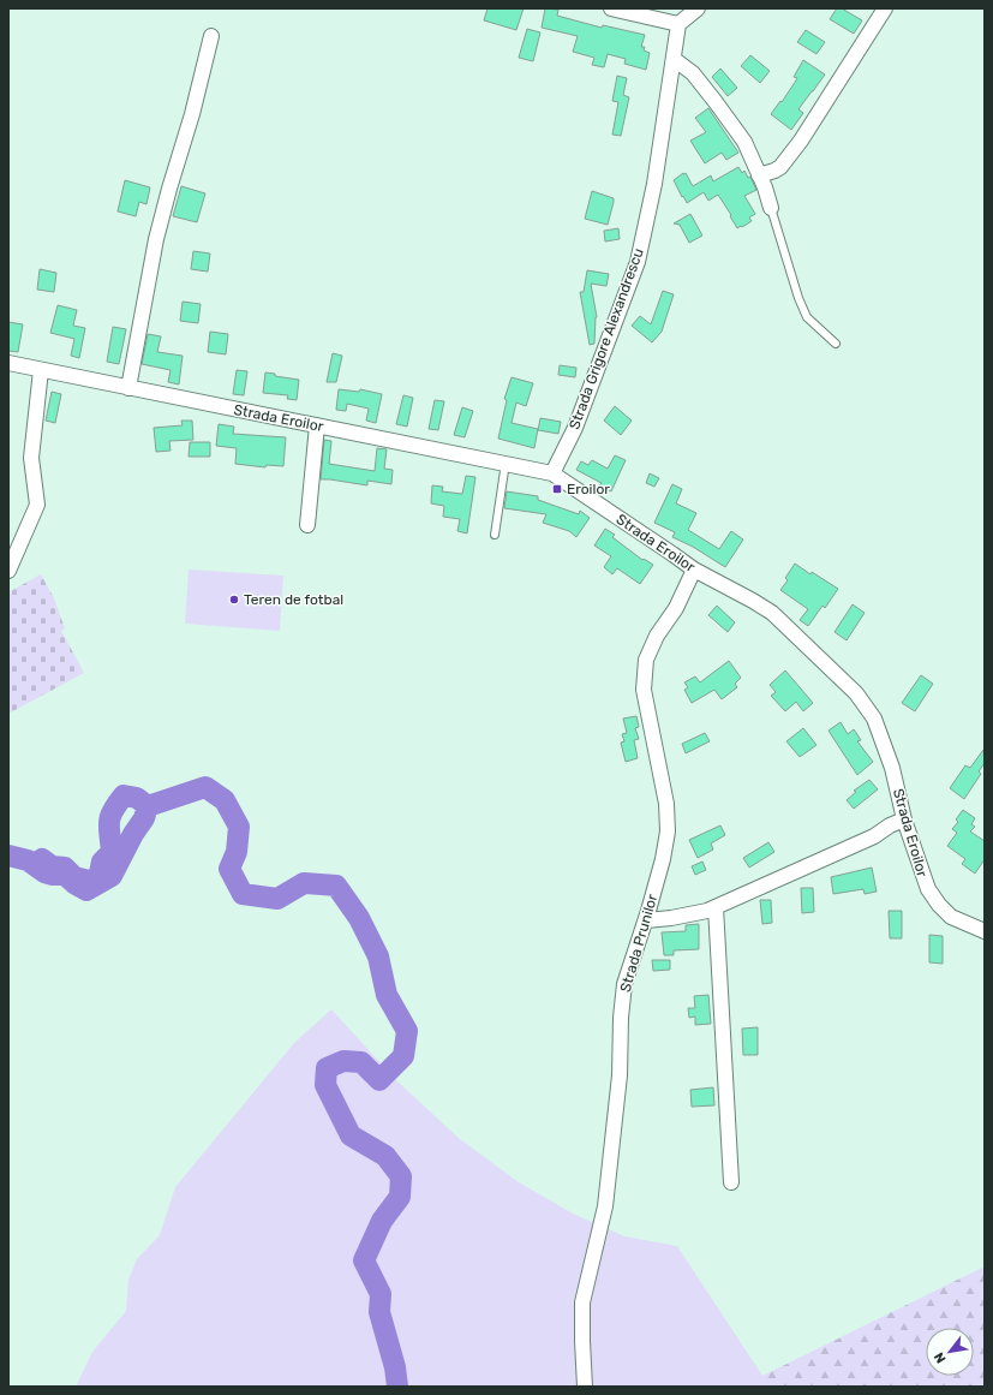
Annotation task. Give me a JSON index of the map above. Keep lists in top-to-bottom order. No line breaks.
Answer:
{"streets":{"street":["Strada Grigore Alexandrescu","Strada Eroilor","Strada Prunilor"]},"crossings":[["Strada Grigore Alexandrescu","Strada Eroilor"],["Strada Eroilor","Strada Prunilor"]],"places":{"transit":["Eroilor"],"other":["Teren de fotbal"]},"north":"bottom left"}
